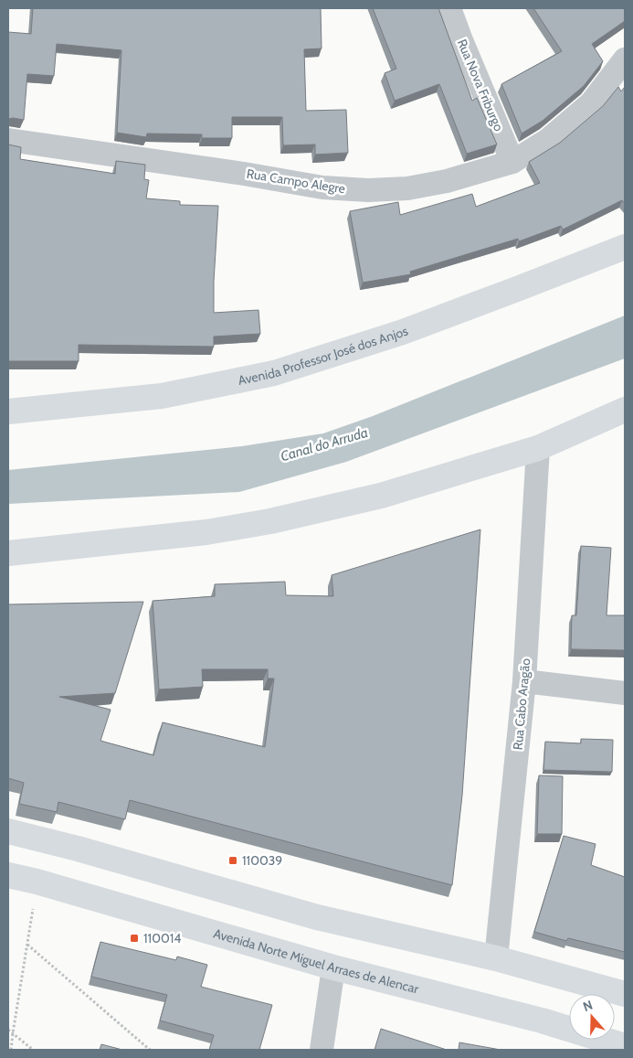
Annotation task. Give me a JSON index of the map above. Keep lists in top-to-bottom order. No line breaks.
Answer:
{"streets":{"main road":["Avenida Professor José dos Anjos","Avenida Norte Miguel Arraes de Alencar"],"street":["Rua Nova Friburgo","Rua Campo Alegre","Rua Cabo Aragão"]},"crossings":[["Rua Nova Friburgo","Rua Campo Alegre"]],"water":["Canal do Arruda"],"places":{"transit":["110039","110014"]},"north":"top"}
